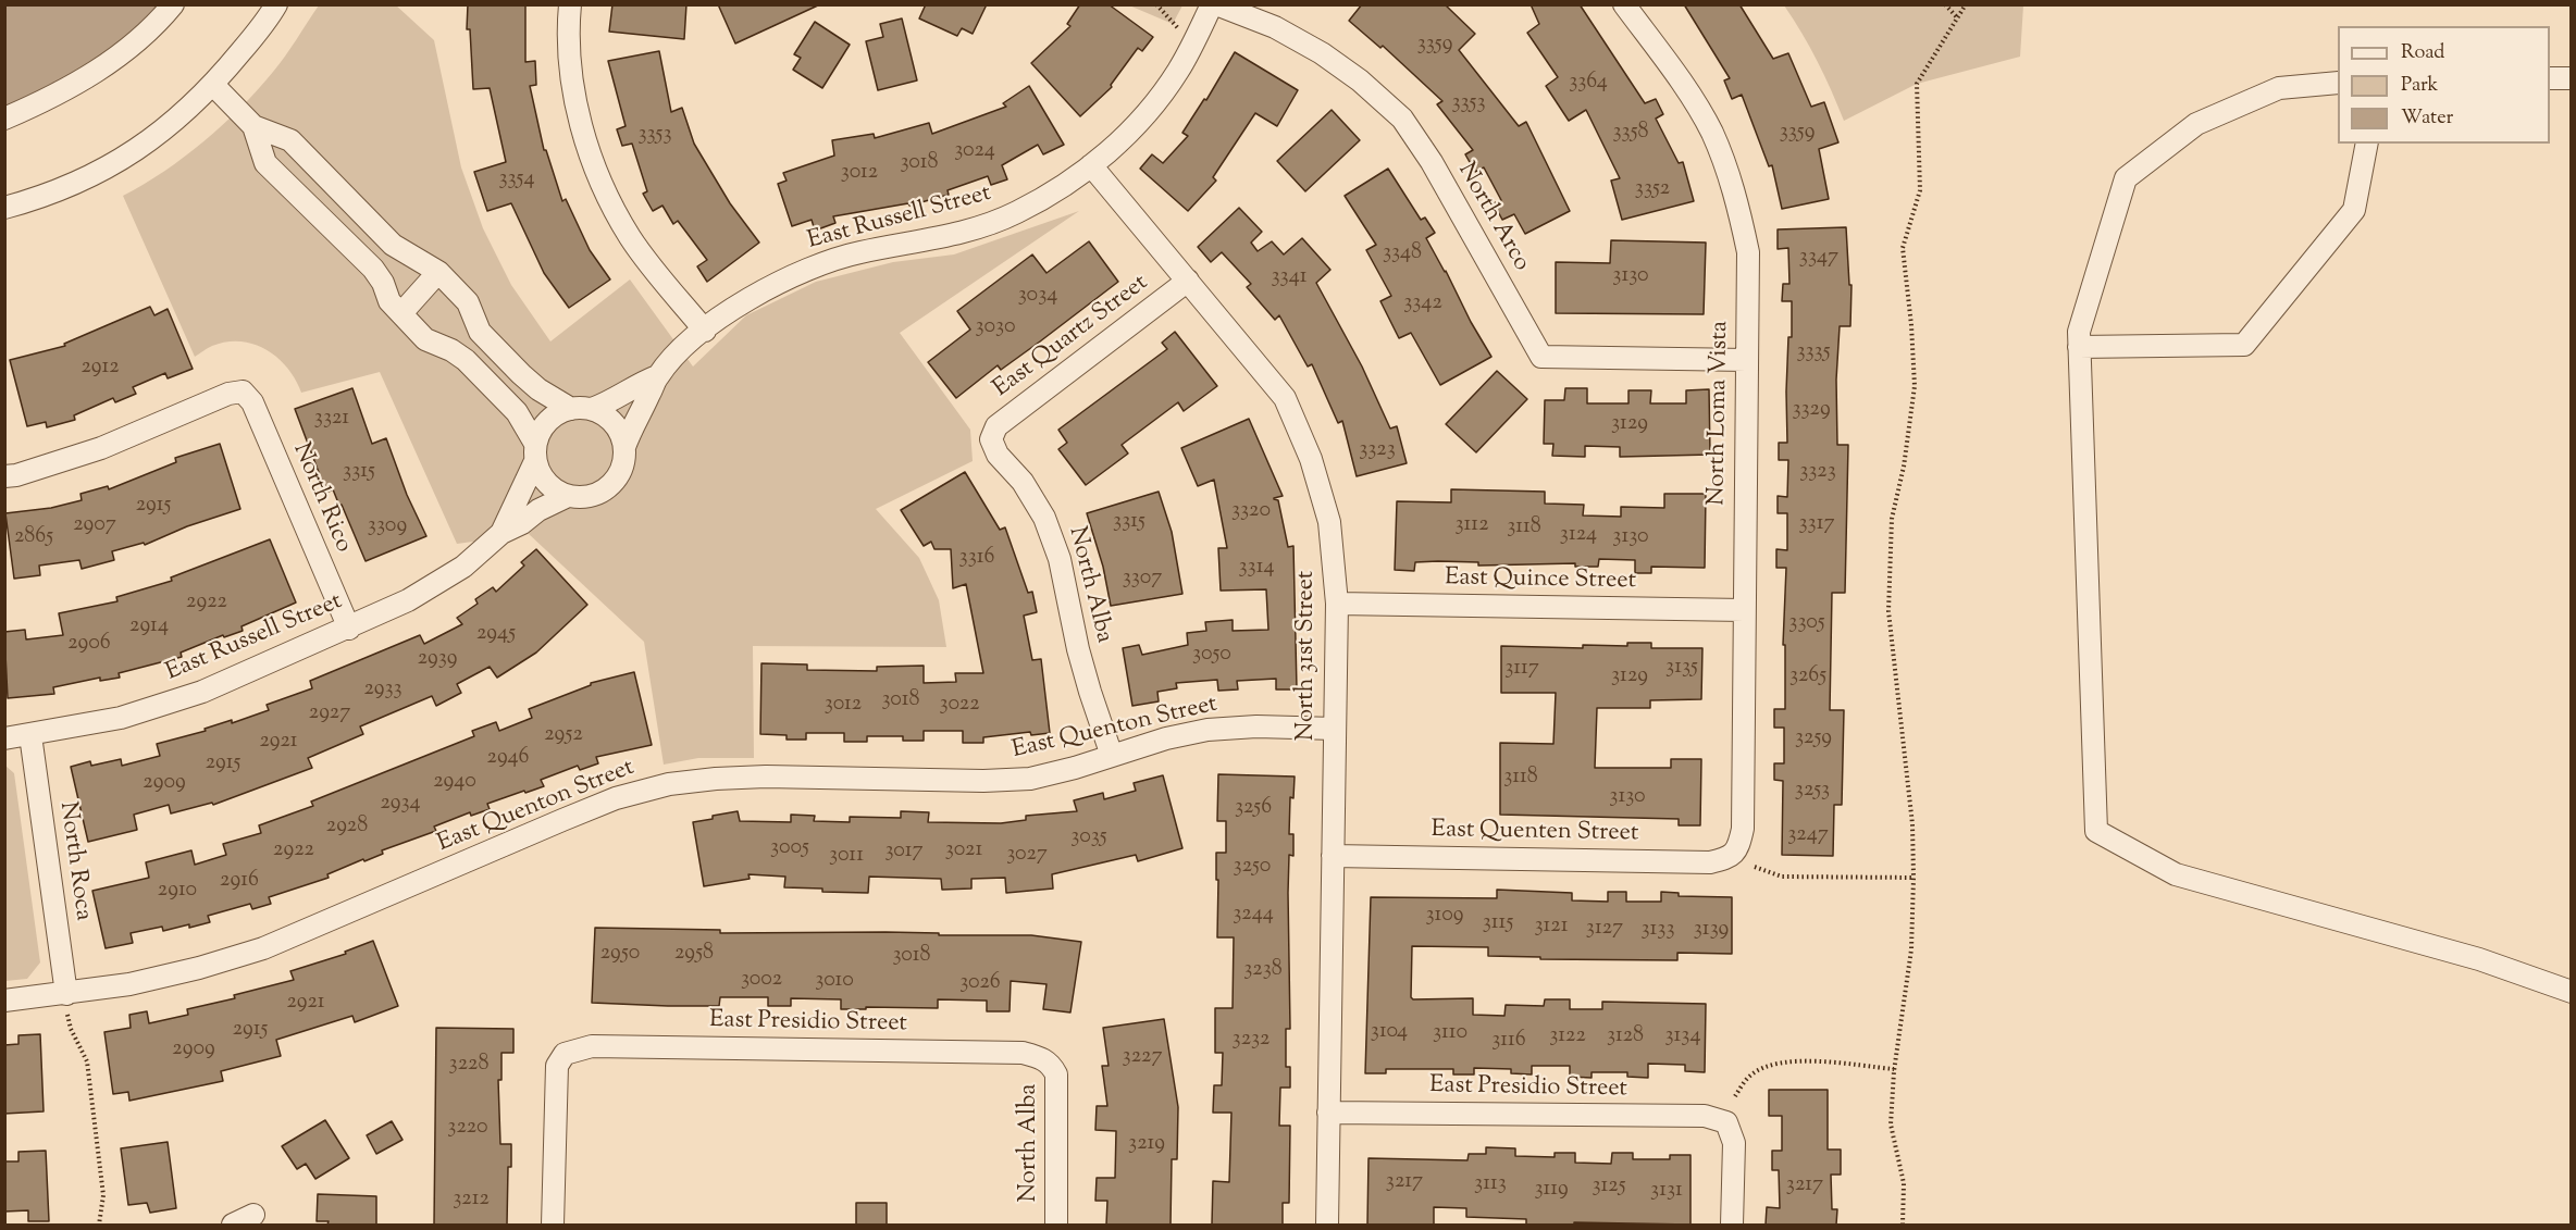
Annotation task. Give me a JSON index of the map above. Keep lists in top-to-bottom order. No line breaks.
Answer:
{"streets":{"street":["North Arco","East Russell Street","East Quartz Street","North Loma Vista","North Rico","East Quince Street","North Alba","North 31st Street","East Quenton Street","East Quenten Street","North Roca","East Presidio Street"]},"crossings":[["North Arco","North Loma Vista"],["East Russell Street","North Rico"],["East Russell Street","North 31st Street"],["East Russell Street","North Roca"],["East Quartz Street","North Alba"],["East Quartz Street","North 31st Street"],["North Loma Vista","East Quince Street"],["North Loma Vista","East Quenten Street"],["East Quince Street","North 31st Street"],["North Alba","East Quenton Street"],["North Alba","East Presidio Street"],["North 31st Street","East Quenton Street"],["North 31st Street","East Quenten Street"],["North 31st Street","East Presidio Street"],["East Quenton Street","North Roca"]],"house_numbers":["3359","3364","3353","3358","3359","3353","3024","3018","3012","3354","3352","3348","3347","3130","3341","3034","3342","3030","3335","2912","3329","3321","3129","3323","3315","3323","2915","3320","3315","3317","2907","3112","3309","3118","3124","2865","3130","3316","3314","3307","2922","3305","2914","2945","2906","3050","2939","3135","3117","3129","3265","2933","3018","3012","3022","2927","2952","3259","2921","2946","2915","3118","2940","2909","3253","3130","2934","3256","2928","3247","3035","3005","2922","3021","3017","3027","3011","3250","2916","2910","3244","3109","3115","3121","3127","3133","3139","2950","2958","3018","3238","3002","3010","3026","2921","2915","3104","3110","3122","3128","3134","3232","3116","2909","3227","3228","3220","3219","3217","3113","3217","3125","3119","3131","3212"],"legend":["Road","Park","Water"]}
